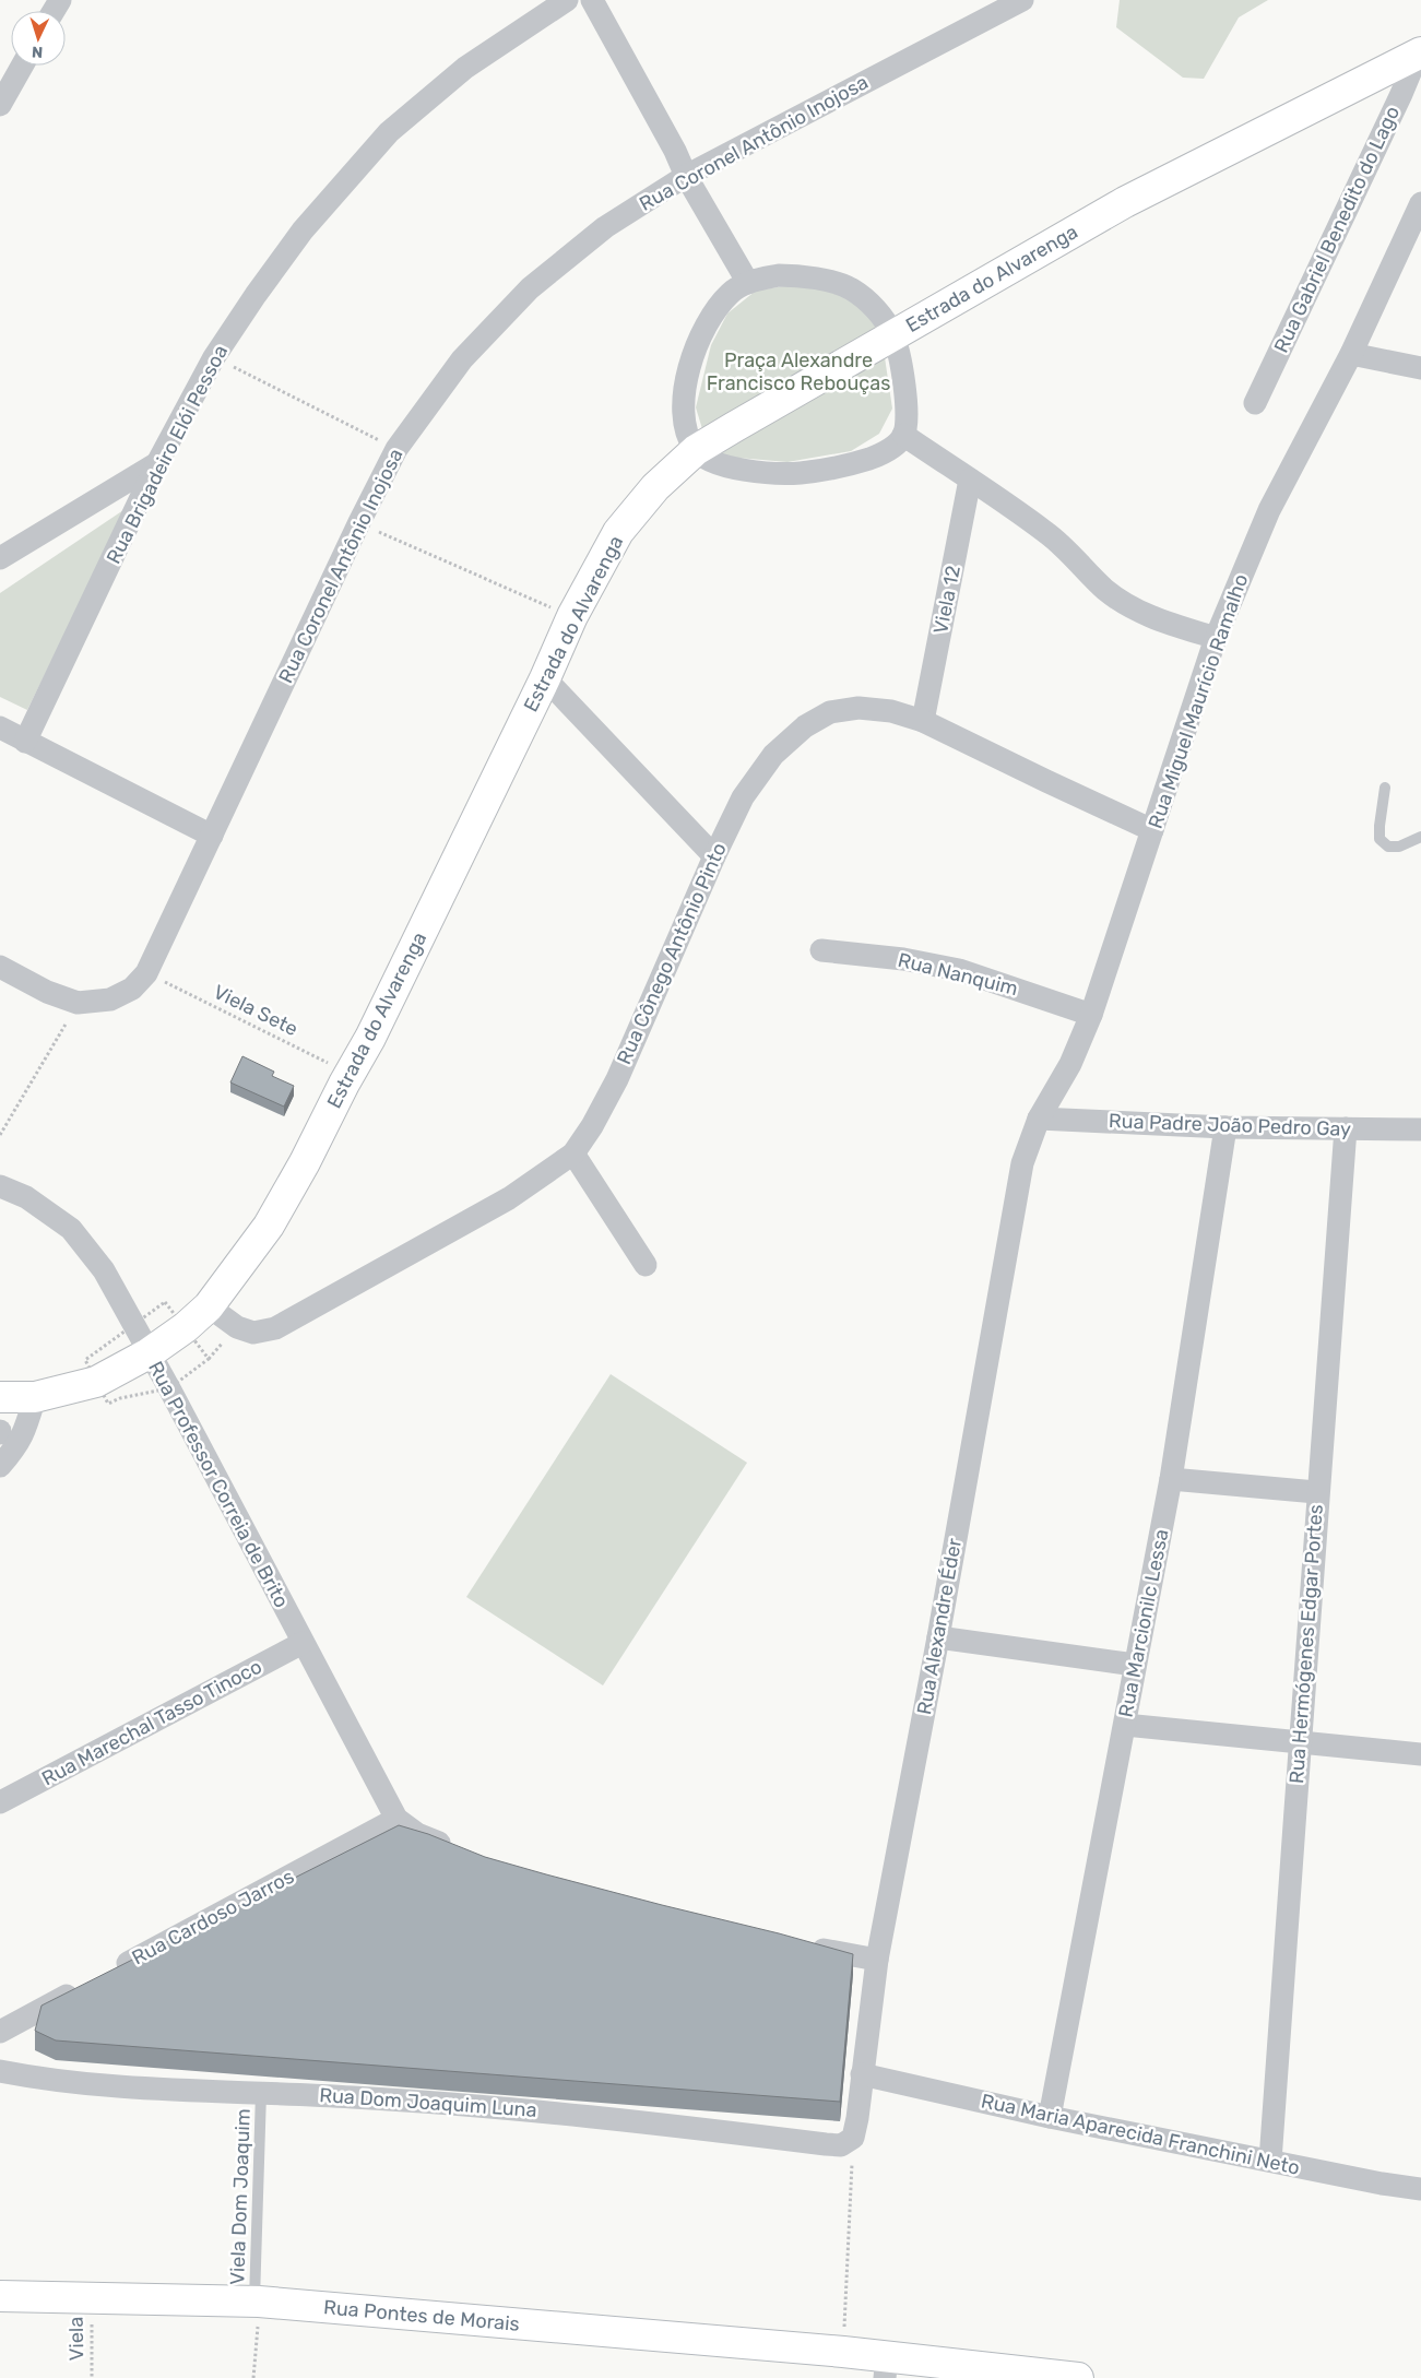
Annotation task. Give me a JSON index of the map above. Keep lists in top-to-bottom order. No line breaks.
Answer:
{"streets":{"main road":["Estrada do Alvarenga","Rua Pontes de Morais"],"street":["Rua Coronel Antônio Inojosa","Rua Gabriel Benedito do Lago","Rua Brigadeiro Elói Pessoa","Viela 12","Rua Miguel Maurício Ramalho","Rua Cônego Antônio Pinto","Rua Nanquim","Rua Padre João Pedro Gay","Rua Professor Correia de Brito","Rua Marcionilc Lessa","Rua Alexandre Éder","Rua Hermógenes Edgar Portes","Rua Marechal Tasso Tinoco","Rua Cardoso Jarros","Rua Dom Joaquim Luna","Rua Maria Aparecida Franchini Neto"],"lane":["Viela Dom Joaquim"],"path":["Viela Sete","Viela"]},"crossings":[["Rua Coronel Antônio Inojosa","Viela Sete"],["Rua Gabriel Benedito do Lago","Estrada do Alvarenga"],["Estrada do Alvarenga","Rua Cônego Antônio Pinto"],["Estrada do Alvarenga","Viela Sete"],["Estrada do Alvarenga","Rua Professor Correia de Brito"],["Viela 12","Rua Cônego Antônio Pinto"],["Rua Miguel Maurício Ramalho","Rua Cônego Antônio Pinto"],["Rua Miguel Maurício Ramalho","Rua Nanquim"],["Rua Miguel Maurício Ramalho","Rua Padre João Pedro Gay"],["Rua Miguel Maurício Ramalho","Rua Alexandre Éder"],["Rua Padre João Pedro Gay","Rua Marcionilc Lessa"],["Rua Padre João Pedro Gay","Rua Alexandre Éder"],["Rua Padre João Pedro Gay","Rua Hermógenes Edgar Portes"],["Rua Professor Correia de Brito","Rua Marechal Tasso Tinoco"],["Rua Professor Correia de Brito","Rua Cardoso Jarros"],["Rua Marcionilc Lessa","Rua Maria Aparecida Franchini Neto"],["Rua Alexandre Éder","Rua Dom Joaquim Luna"],["Rua Alexandre Éder","Rua Maria Aparecida Franchini Neto"],["Rua Hermógenes Edgar Portes","Rua Maria Aparecida Franchini Neto"],["Rua Dom Joaquim Luna","Viela Dom Joaquim"],["Viela Dom Joaquim","Rua Pontes de Morais"],["Rua Pontes de Morais","Viela"]],"parks":["Praça Alexandre Francisco Rebouças"],"north":"bottom"}
